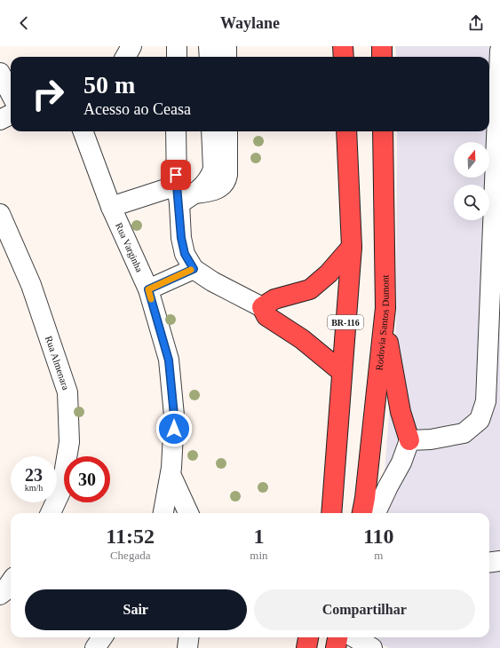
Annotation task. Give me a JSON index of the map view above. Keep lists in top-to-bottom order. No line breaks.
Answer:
{"streets":{"highway":["BR-116","Rodovia Santos Dumont"],"street":["Rua Varginha","Rua Almenara"]},"north":"top","page":{"header":"Waylane","turn":["50 m","Acesso ao Ceasa"],"speed":"23 km/h","limit":"30","eta":["11:52","Chegada","1","min","110","m"],"buttons":["Sair","Compartilhar"]}}
